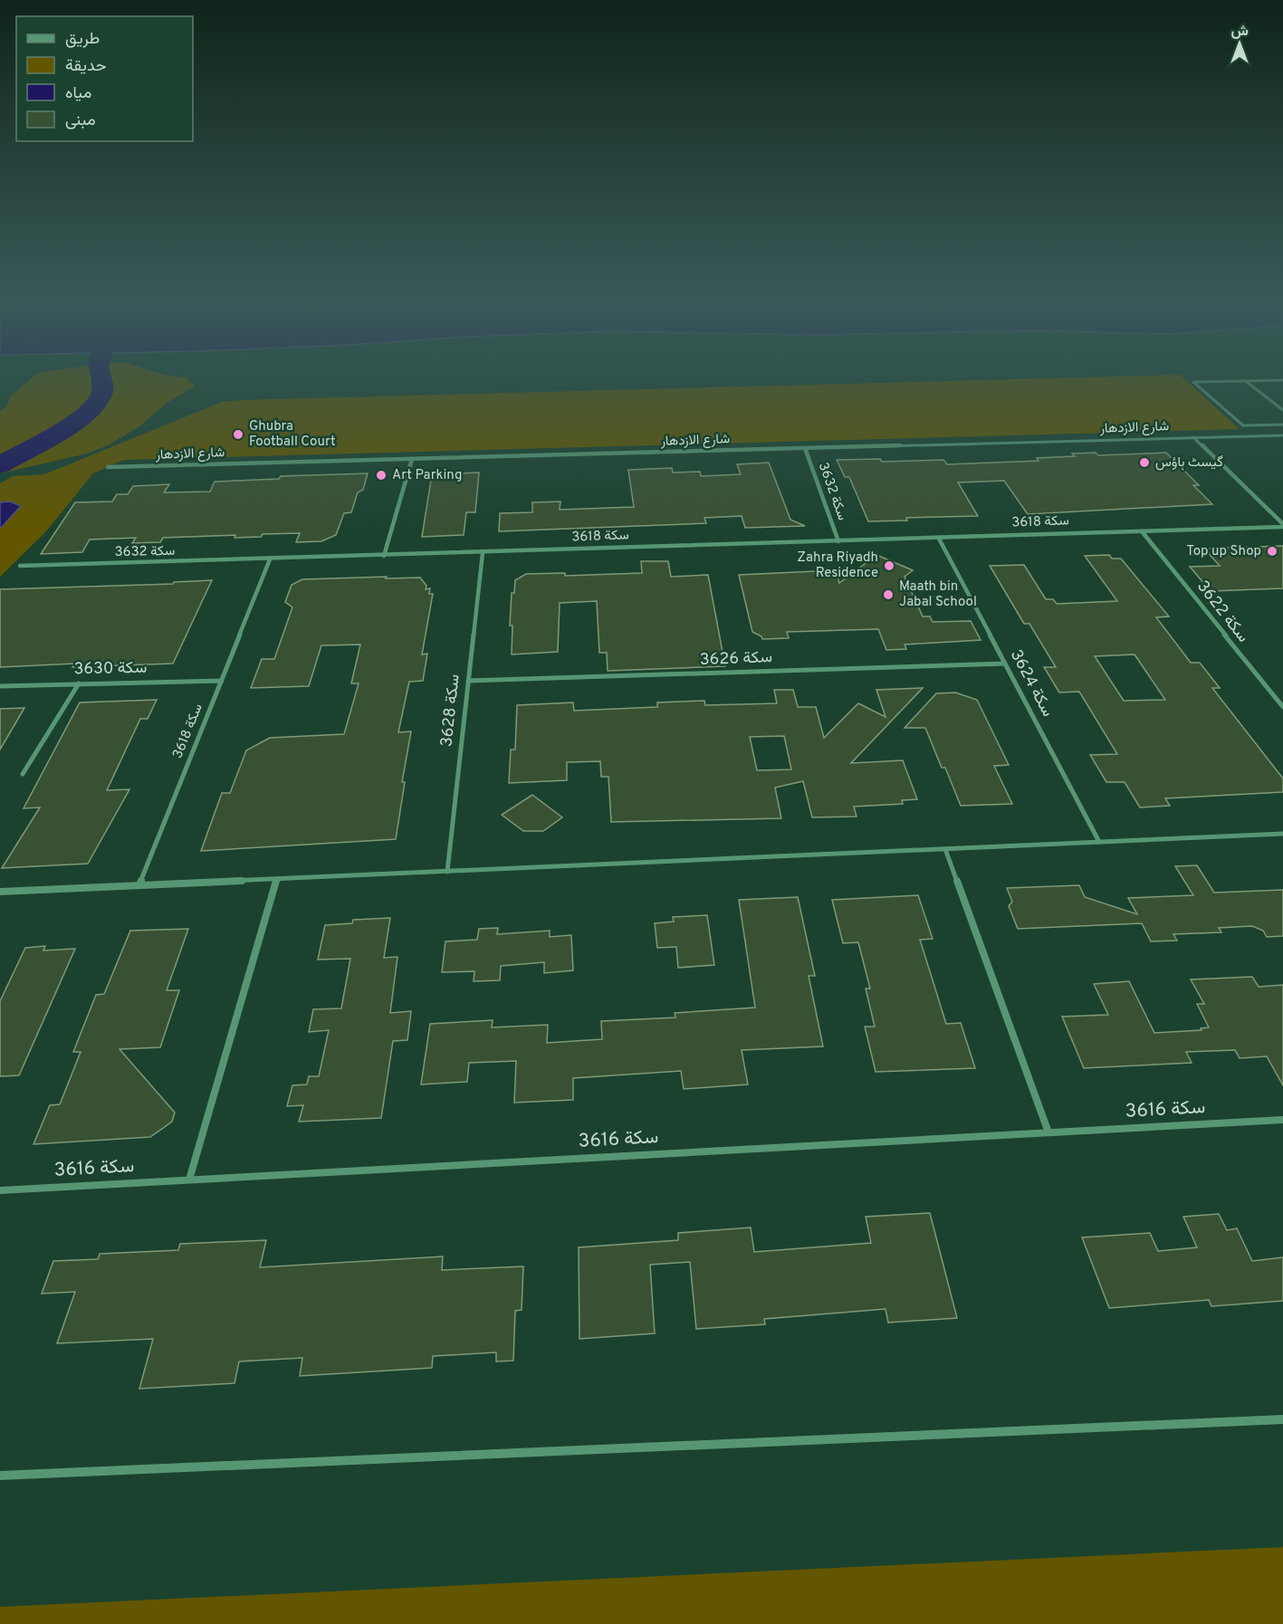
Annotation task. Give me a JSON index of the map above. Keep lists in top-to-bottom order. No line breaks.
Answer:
{"streets":{"street":["شارع الازدهار","سكة 3632","سكة 3618","سكة 3622","سكة 3626","سكة 3630","سكة 3624","سكة 3628","سكة 3616"]},"crossings":[["شارع الازدهار","سكة 3632"],["سكة 3632","سكة 3618"],["سكة 3618","سكة 3622"],["سكة 3618","سكة 3630"],["سكة 3618","سكة 3624"],["سكة 3618","سكة 3628"],["سكة 3626","سكة 3624"],["سكة 3626","سكة 3628"]],"places":["Ghubra Football Court","گیسٹ ہاؤس","Art Parking","Top up Shop","Zahra Riyadh Residence","Maath bin Jabal School"],"legend":["طريق","حديقة","مياه","مبنى"],"north":"top"}
